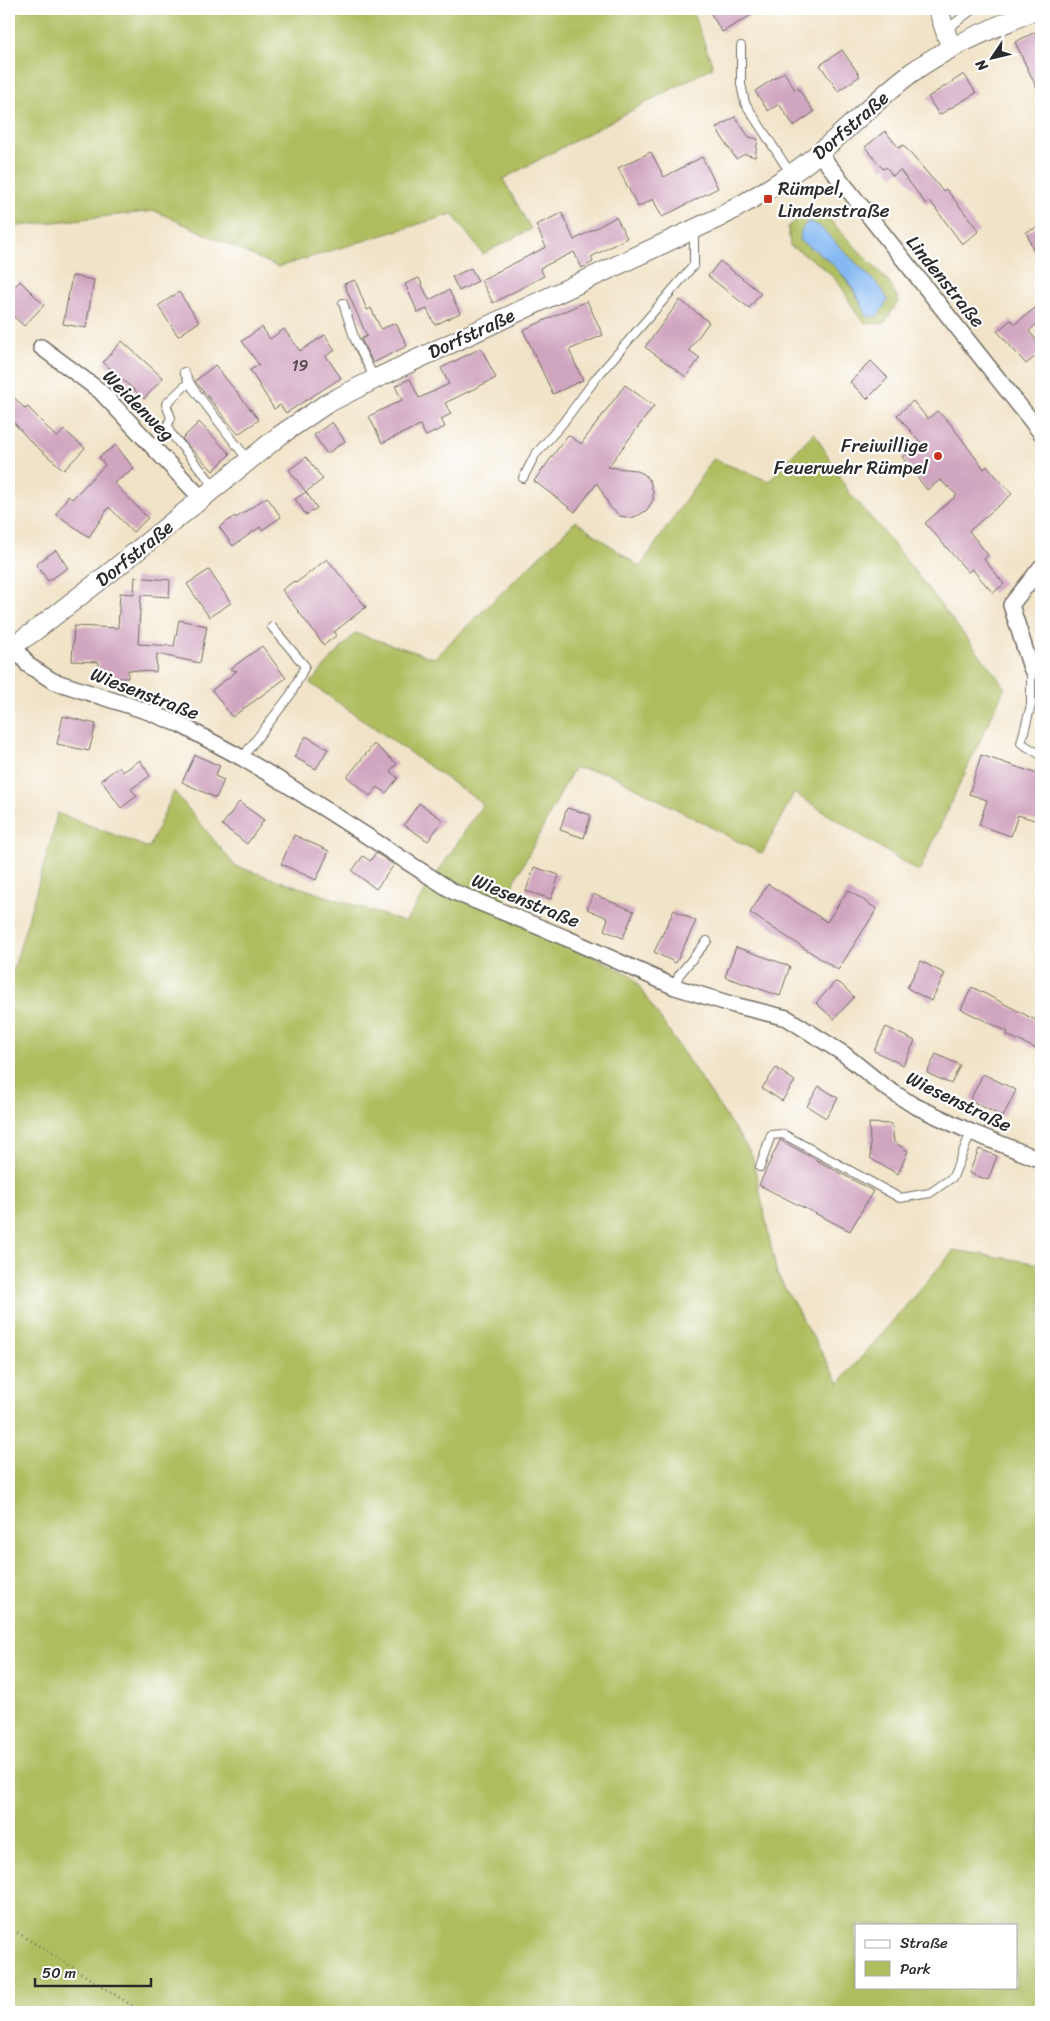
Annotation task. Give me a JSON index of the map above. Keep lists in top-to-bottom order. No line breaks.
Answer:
{"streets":{"street":["Dorfstraße","Lindenstraße","Weidenweg","Wiesenstraße"]},"crossings":[["Dorfstraße","Lindenstraße"],["Dorfstraße","Weidenweg"],["Dorfstraße","Wiesenstraße"]],"places":{"transit":["Rümpel, Lindenstraße"],"other":["Freiwillige Feuerwehr Rümpel"]},"house_numbers":["19"],"legend":["Straße","Park"],"scale_bar":"50 m","north":"bottom left"}
